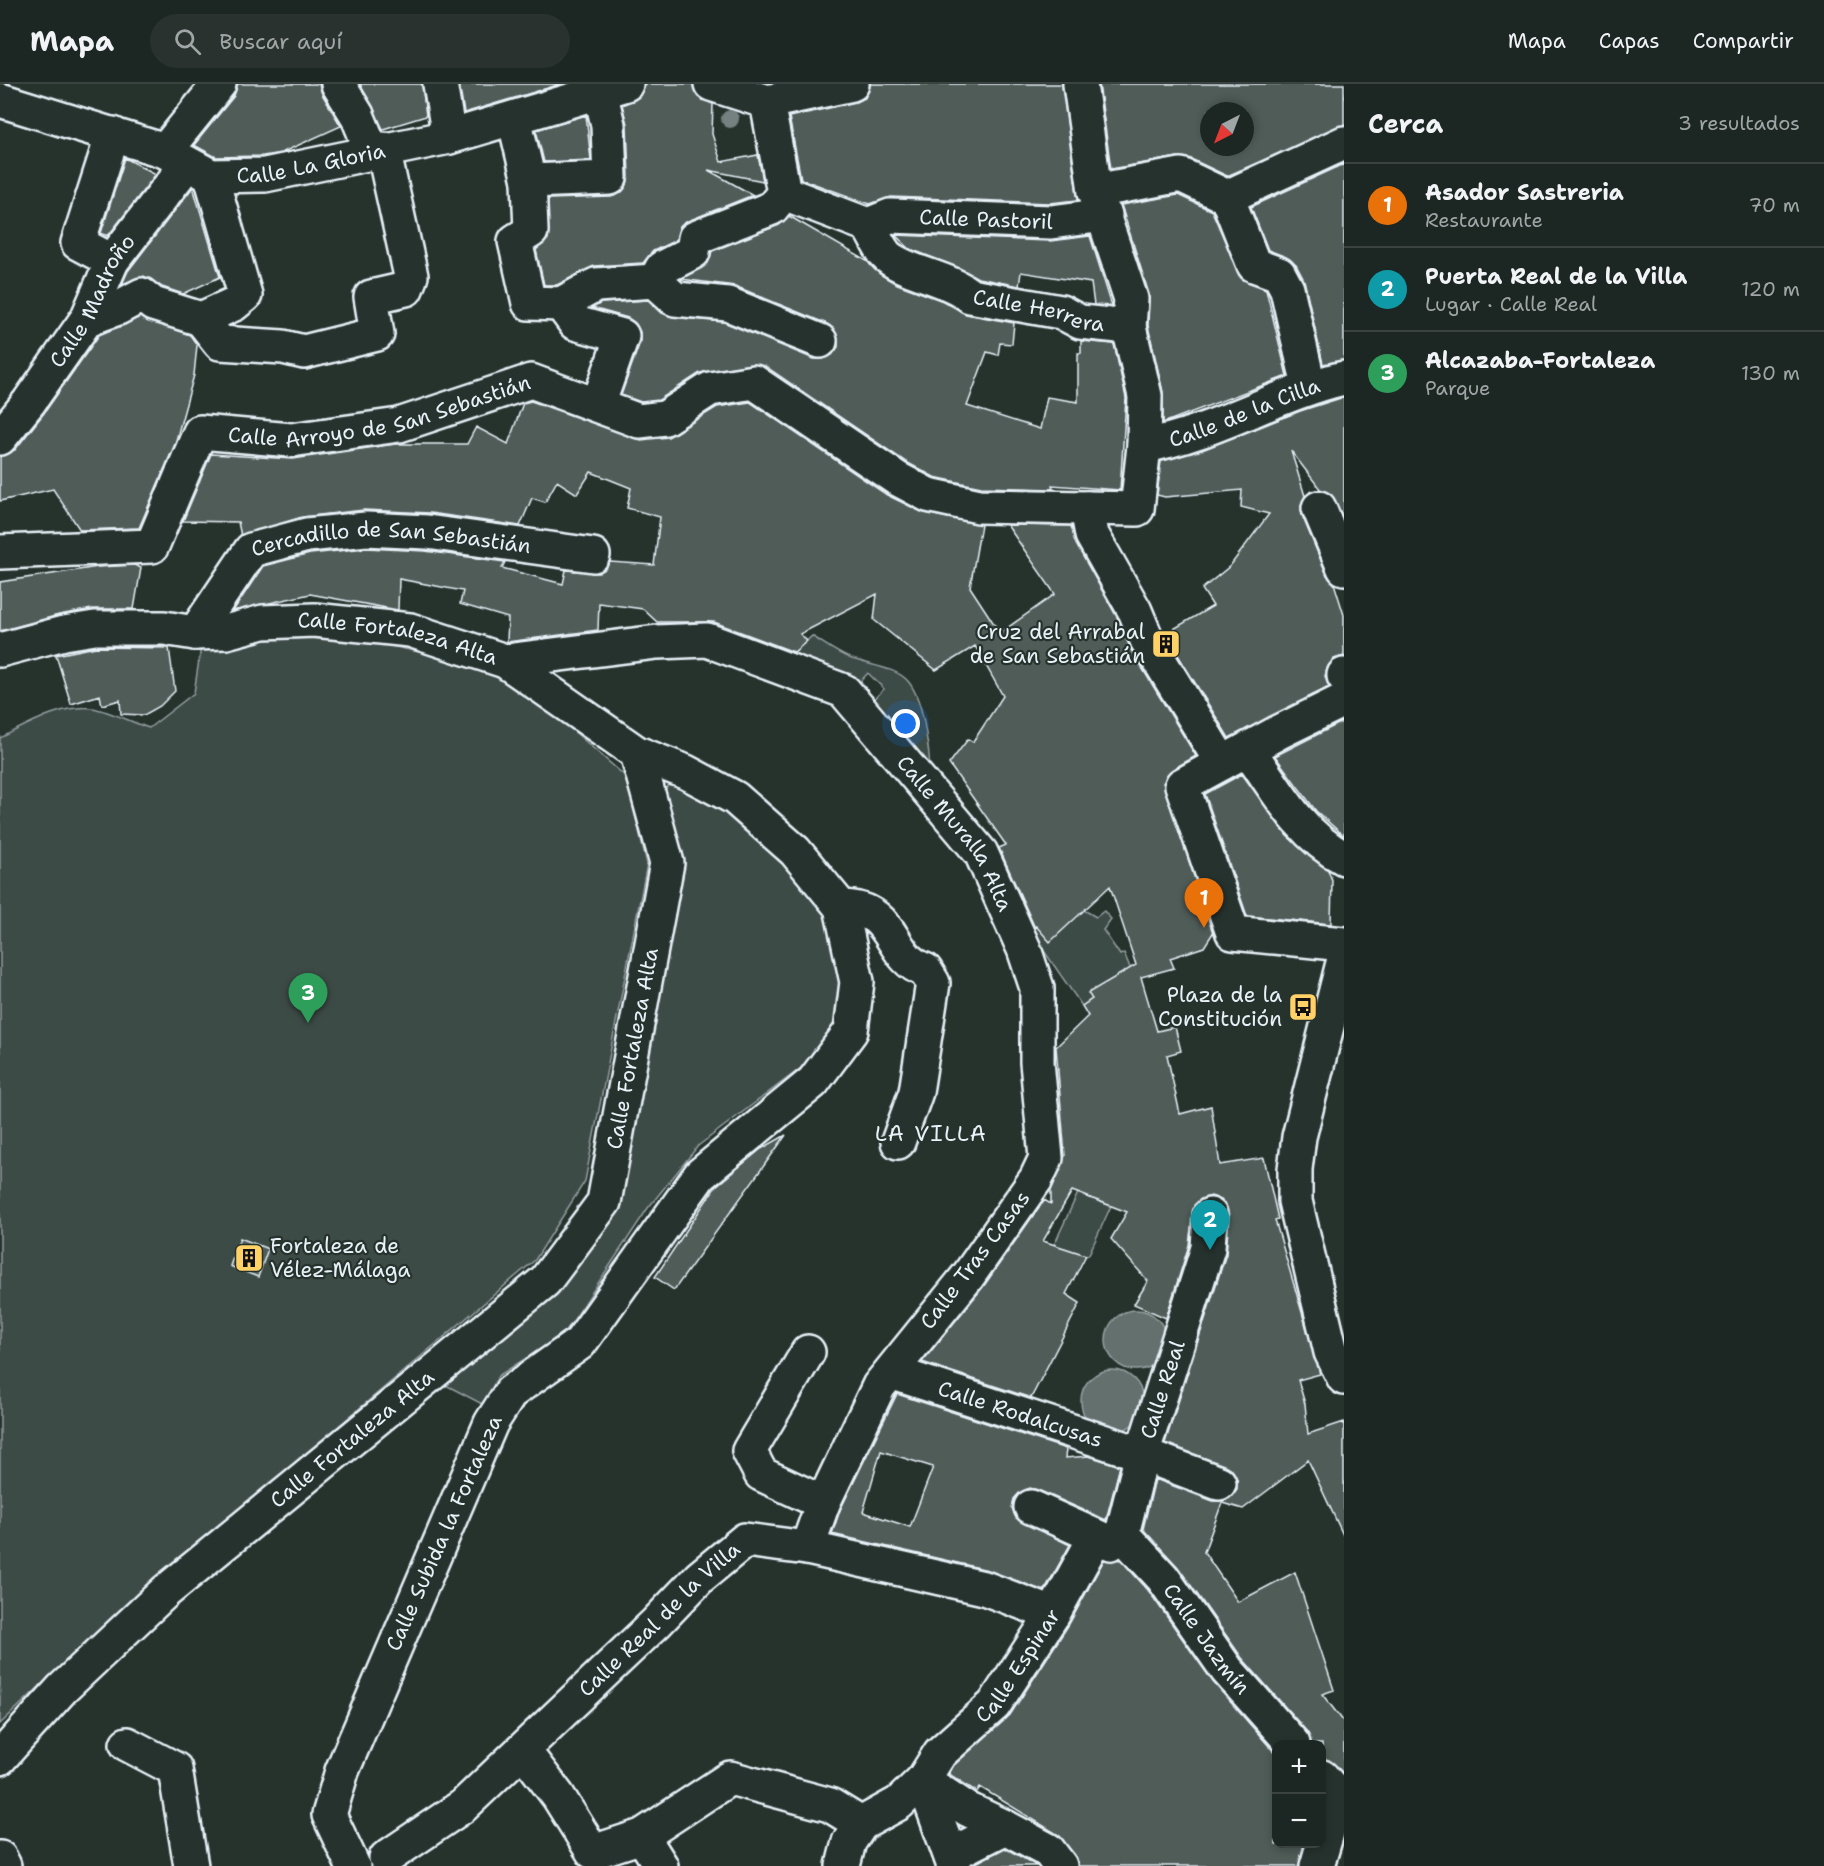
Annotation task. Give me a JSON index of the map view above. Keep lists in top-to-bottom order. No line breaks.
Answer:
{"streets":{"street":["Calle La Gloria","Calle Pastoril","Calle Madroño","Calle Herrera","Calle Arroyo de San Sebastián","Calle de la Cilla","Cercadillo de San Sebastián","Calle Fortaleza Alta","Calle Muralla Alta","Calle Tras Casas","Calle Real","Calle Rodalcusas","Calle Subida la Fortaleza","Calle Real de la Villa","Calle Jazmín","Calle Espinar"]},"crossings":[["Calle La Gloria","Calle Madroño"],["Calle Pastoril","Calle Herrera"],["Calle Arroyo de San Sebastián","Calle de la Cilla"],["Cercadillo de San Sebastián","Calle Fortaleza Alta"],["Calle Fortaleza Alta","Calle Muralla Alta"],["Calle Fortaleza Alta","Calle Subida la Fortaleza"],["Calle Muralla Alta","Calle Tras Casas"],["Calle Tras Casas","Calle Rodalcusas"],["Calle Tras Casas","Calle Real de la Villa"],["Calle Real","Calle Rodalcusas"],["Calle Real","Calle Jazmín"],["Calle Real","Calle Espinar"],["Calle Real de la Villa","Calle Espinar"],["Calle Jazmín","Calle Espinar"]],"districts":["LA VILLA"],"places":{"building":["Cruz del Arrabal de San Sebastián","Fortaleza de Vélez-Málaga"],"bus stop":["Plaza de la Constitución"]},"north":"bottom left","page":{"header":"Mapa","search":"Buscar aquí","nav":["Mapa","Capas","Compartir"],"heading":["Cerca","3 resultados"],"list":[{"mark":"1","name":"Asador Sastreria","note":"Restaurante","value":"70 m"},{"mark":"2","name":"Puerta Real de la Villa","note":"Lugar · Calle Real","value":"120 m"},{"mark":"3","name":"Alcazaba-Fortaleza","note":"Parque","value":"130 m"}],"pins":["1","3","2"],"map_buttons":["+","−"]}}
